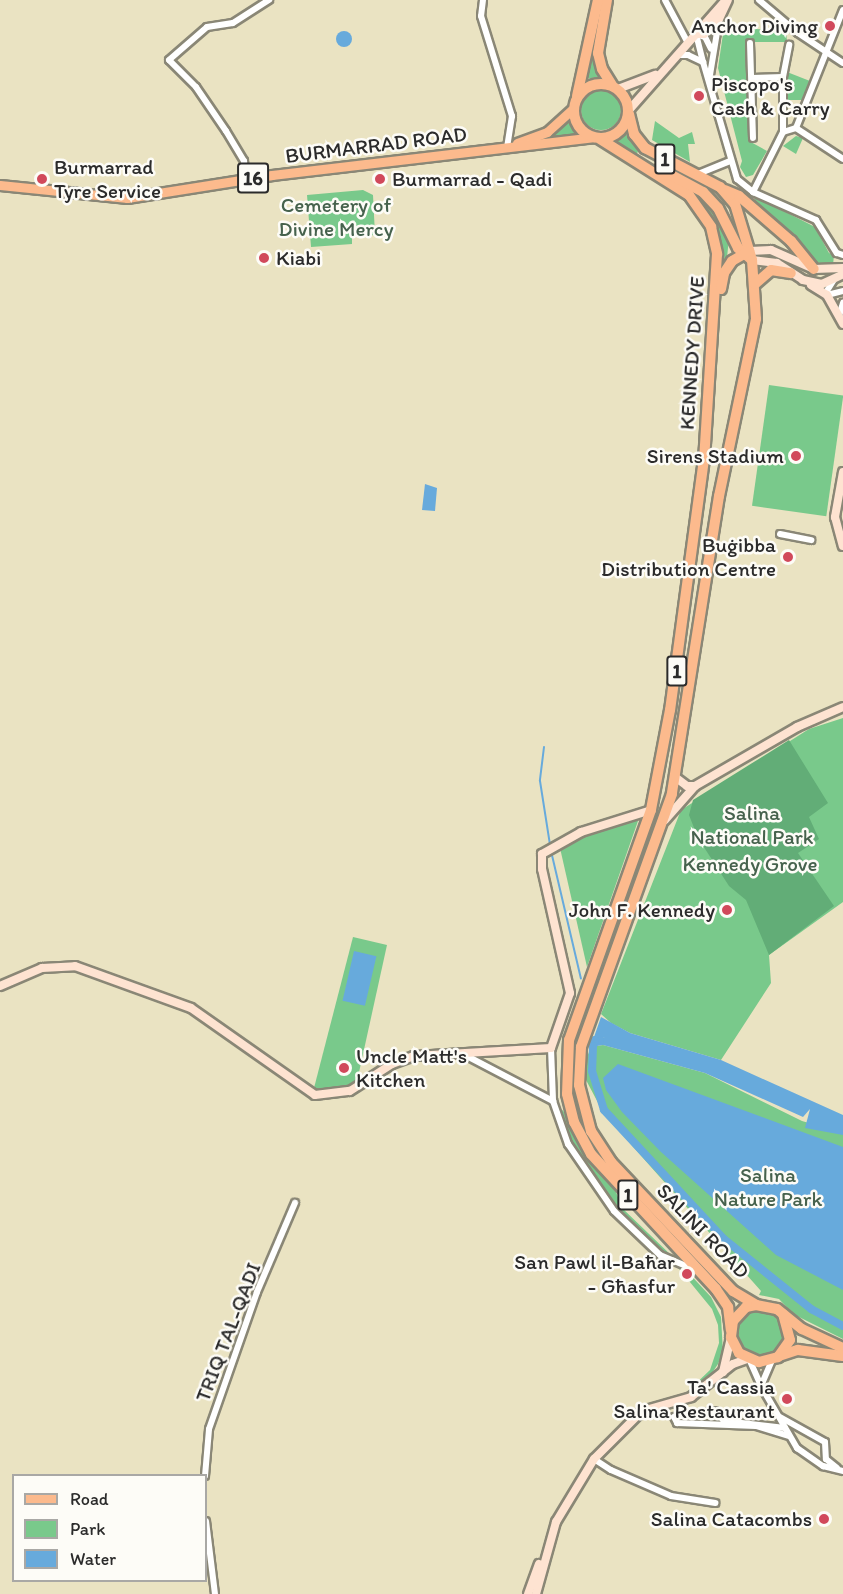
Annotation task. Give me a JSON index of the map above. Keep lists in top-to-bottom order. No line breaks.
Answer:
{"streets":{"highway":["1","KENNEDY DRIVE","SALINI ROAD"],"main road":["BURMARRAD ROAD","16"],"street":["TRIQ TAL-QADI"]},"crossings":[["BURMARRAD ROAD","1"],["BURMARRAD ROAD","KENNEDY DRIVE"],["1","KENNEDY DRIVE"],["1","SALINI ROAD"],["KENNEDY DRIVE","SALINI ROAD"]],"parks":["Cemetery of Divine Mercy","Salina National Park","Kennedy Grove","Salina Nature Park"],"places":["Anchor Diving","Piscopo's Cash & Carry","Burmarrad Tyre Service","Burmarrad - Qadi","Kiabi","Sirens Stadium","Buġibba Distribution Centre","John F. Kennedy","Uncle Matt's Kitchen","San Pawl il-Baħar - Għasfur","Ta' Cassia Salina Restaurant","Salina Catacombs"],"legend":["Road","Park","Water"]}
